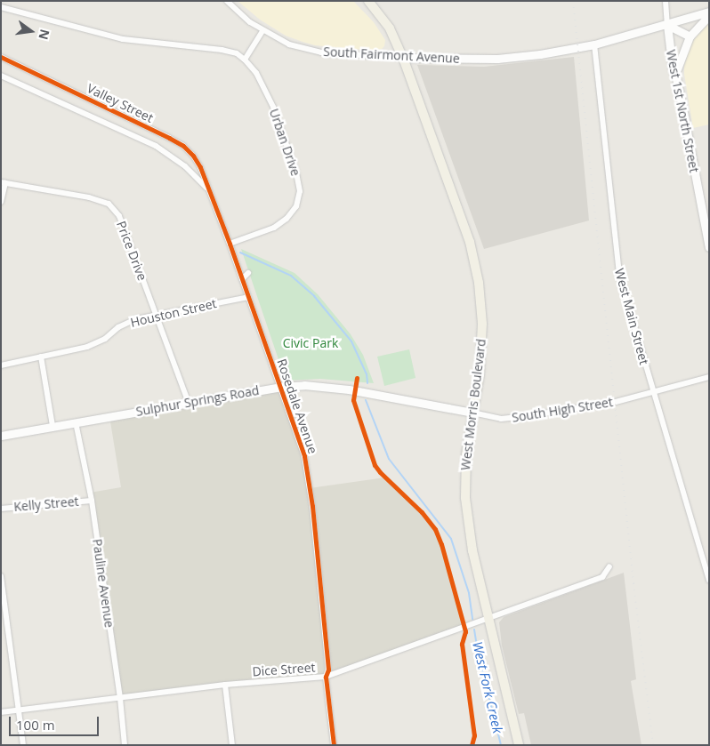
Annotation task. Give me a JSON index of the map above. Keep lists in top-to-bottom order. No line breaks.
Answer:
{"streets":{"main road":["West Morris Boulevard"],"street":["South Fairmont Avenue","Valley Street","West 1st North Street","Urban Drive","Price Drive","Houston Street","West Main Street","Sulphur Springs Road","Rosedale Avenue","South High Street","Kelly Street","Pauline Avenue","Dice Street"]},"crossings":[["South Fairmont Avenue","West 1st North Street"],["South Fairmont Avenue","West Main Street"],["South Fairmont Avenue","West Morris Boulevard"],["Valley Street","Rosedale Avenue"],["Urban Drive","Rosedale Avenue"],["Price Drive","Houston Street"],["Price Drive","Sulphur Springs Road"],["Houston Street","Rosedale Avenue"],["West Main Street","South High Street"],["Sulphur Springs Road","West Morris Boulevard"],["Sulphur Springs Road","Rosedale Avenue"],["Sulphur Springs Road","South High Street"],["Sulphur Springs Road","Pauline Avenue"],["West Morris Boulevard","South High Street"],["West Morris Boulevard","Dice Street"],["Rosedale Avenue","Dice Street"],["Kelly Street","Pauline Avenue"],["Pauline Avenue","Dice Street"]],"water":["West Fork Creek"],"parks":["Civic Park"],"scale_bar":"100 m","north":"right"}
